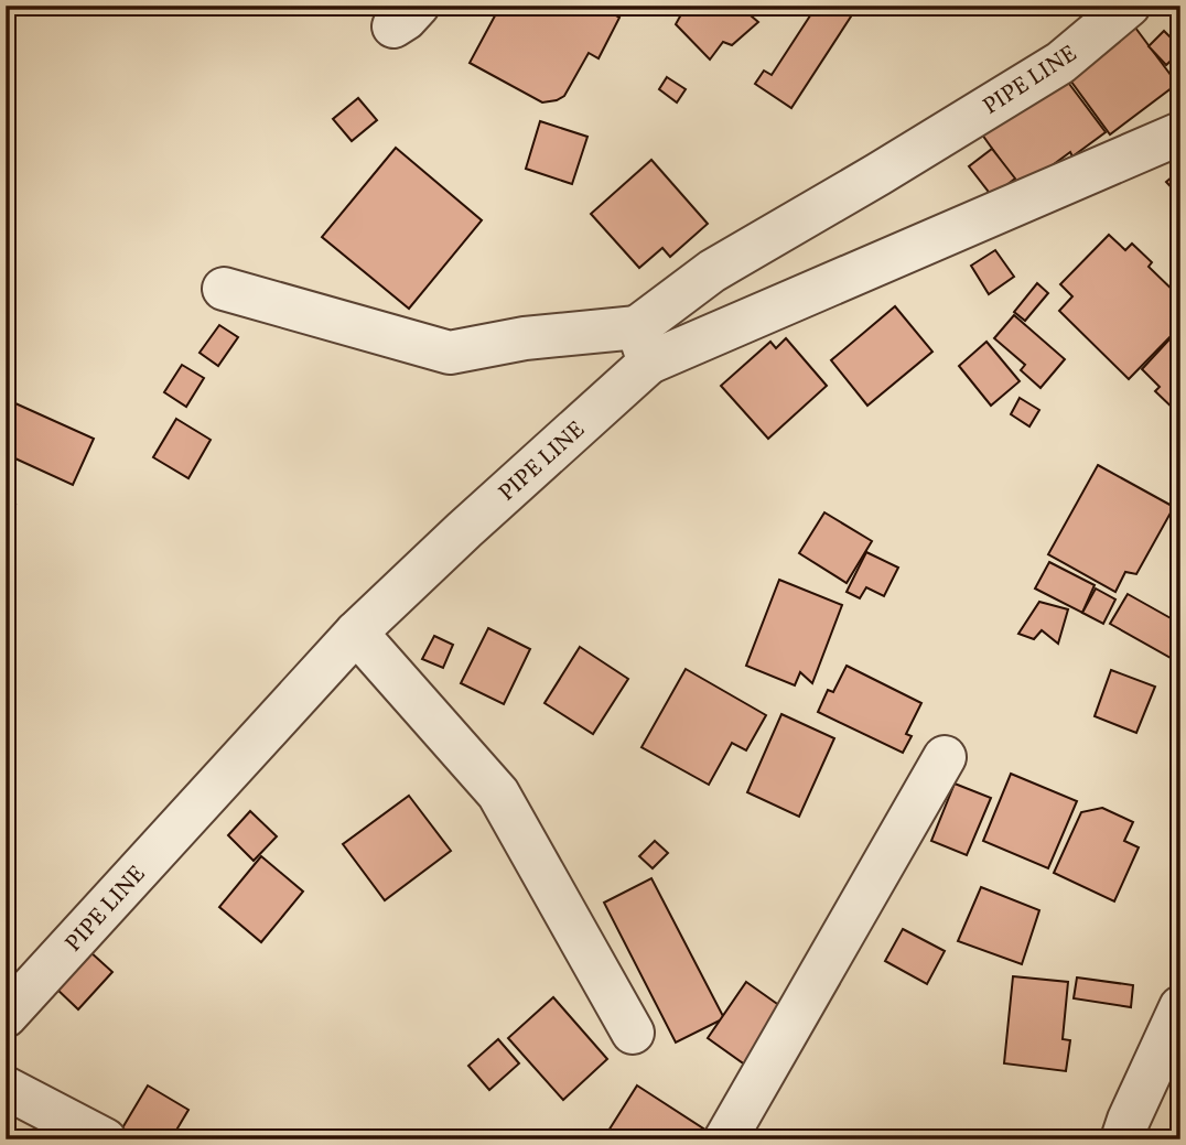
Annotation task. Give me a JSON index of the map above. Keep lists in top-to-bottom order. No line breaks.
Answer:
{"streets":{"street":["PIPE LINE"]}}
